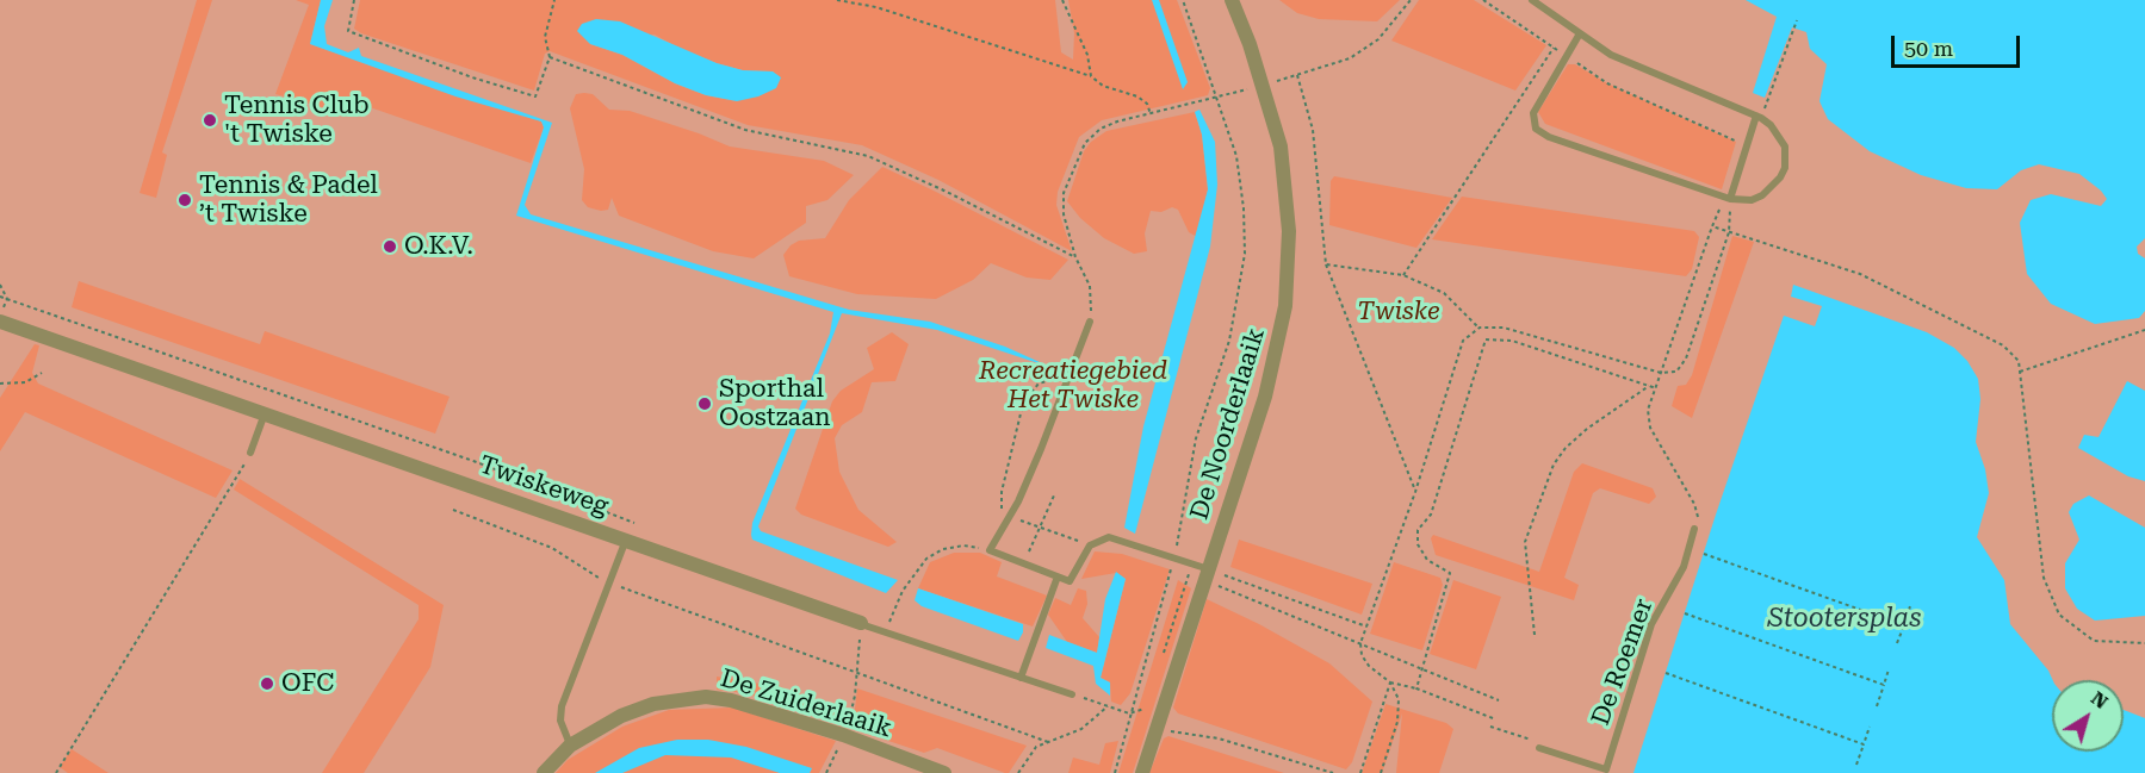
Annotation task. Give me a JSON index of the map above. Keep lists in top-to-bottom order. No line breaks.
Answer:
{"streets":{"street":["De Noorderlaaik","Twiskeweg","De Zuiderlaaik"],"lane":["De Roemer"]},"water":["Stootersplas"],"parks":["Twiske","Recreatiegebied Het Twiske"],"places":["Tennis Club 't Twiske","Tennis & Padel ’t Twiske","O.K.V.","Sporthal Oostzaan","OFC"],"scale_bar":"50 m","north":"top right"}
